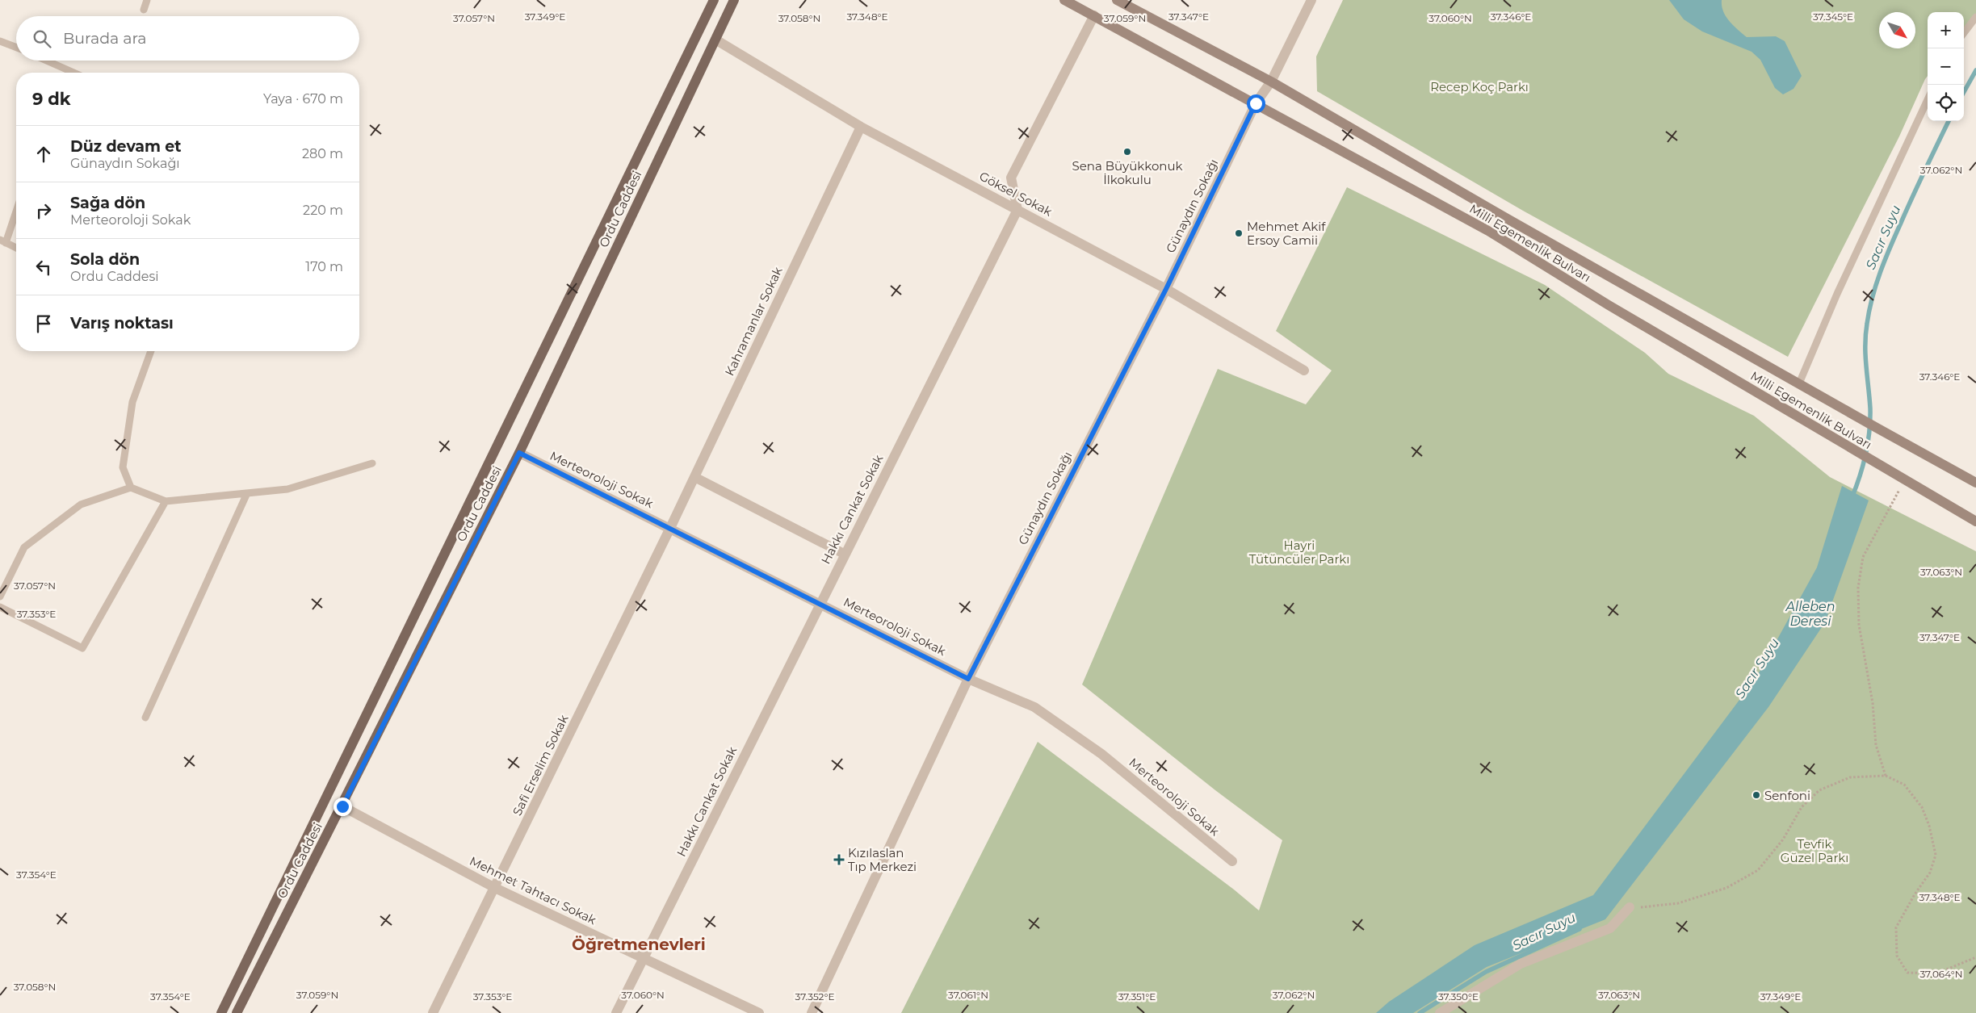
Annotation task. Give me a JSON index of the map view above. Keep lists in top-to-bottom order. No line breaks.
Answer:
{"streets":{"main road":["Ordu Caddesi","Milli Egemenlik Bulvarı"],"street":["Göksel Sokak","Günaydın Sokağı","Kahramanlar Sokak","Merteoroloji Sokak","Hakkı Cankat Sokak","Safi Erselim Sokak","Mehmet Tahtacı Sokak"]},"crossings":[["Göksel Sokak","Günaydın Sokağı"],["Göksel Sokak","Ordu Caddesi"],["Göksel Sokak","Kahramanlar Sokak"],["Göksel Sokak","Hakkı Cankat Sokak"],["Günaydın Sokağı","Milli Egemenlik Bulvarı"],["Günaydın Sokağı","Merteoroloji Sokak"],["Ordu Caddesi","Merteoroloji Sokak"],["Ordu Caddesi","Mehmet Tahtacı Sokak"],["Kahramanlar Sokak","Merteoroloji Sokak"],["Kahramanlar Sokak","Safi Erselim Sokak"],["Merteoroloji Sokak","Hakkı Cankat Sokak"],["Merteoroloji Sokak","Safi Erselim Sokak"],["Hakkı Cankat Sokak","Mehmet Tahtacı Sokak"],["Safi Erselim Sokak","Mehmet Tahtacı Sokak"]],"districts":["Öğretmenevleri"],"water":["Sacır Suyu","Alleben Deresi"],"parks":["Recep Koç Parkı","Hayri Tütüncüler Parkı","Tevfik Güzel Parkı"],"places":{"other":["Sena Büyükkonuk İlkokulu","Mehmet Akif Ersoy Camii","Senfoni"],"health":["Kızılaslan Tıp Merkezi"]},"north":"bottom right","page":{"map_buttons":["+","−"],"search":"Burada ara","heading":["9 dk","Yaya · 670 m"],"list":[["Düz devam et","Günaydın Sokağı","280 m"],["Sağa dön","Merteoroloji Sokak","220 m"],["Sola dön","Ordu Caddesi","170 m"],"Varış noktası"]},"coordinates":["37.349°E","37.348°E","37.347°E","37.346°E","37.345°E","37.057°N","37.058°N","37.059°N","37.060°N","37.062°N","37.063°N","37.353°E","37.354°E","37.064°N","37.061°N","37.352°E","37.351°E","37.350°E"]}
